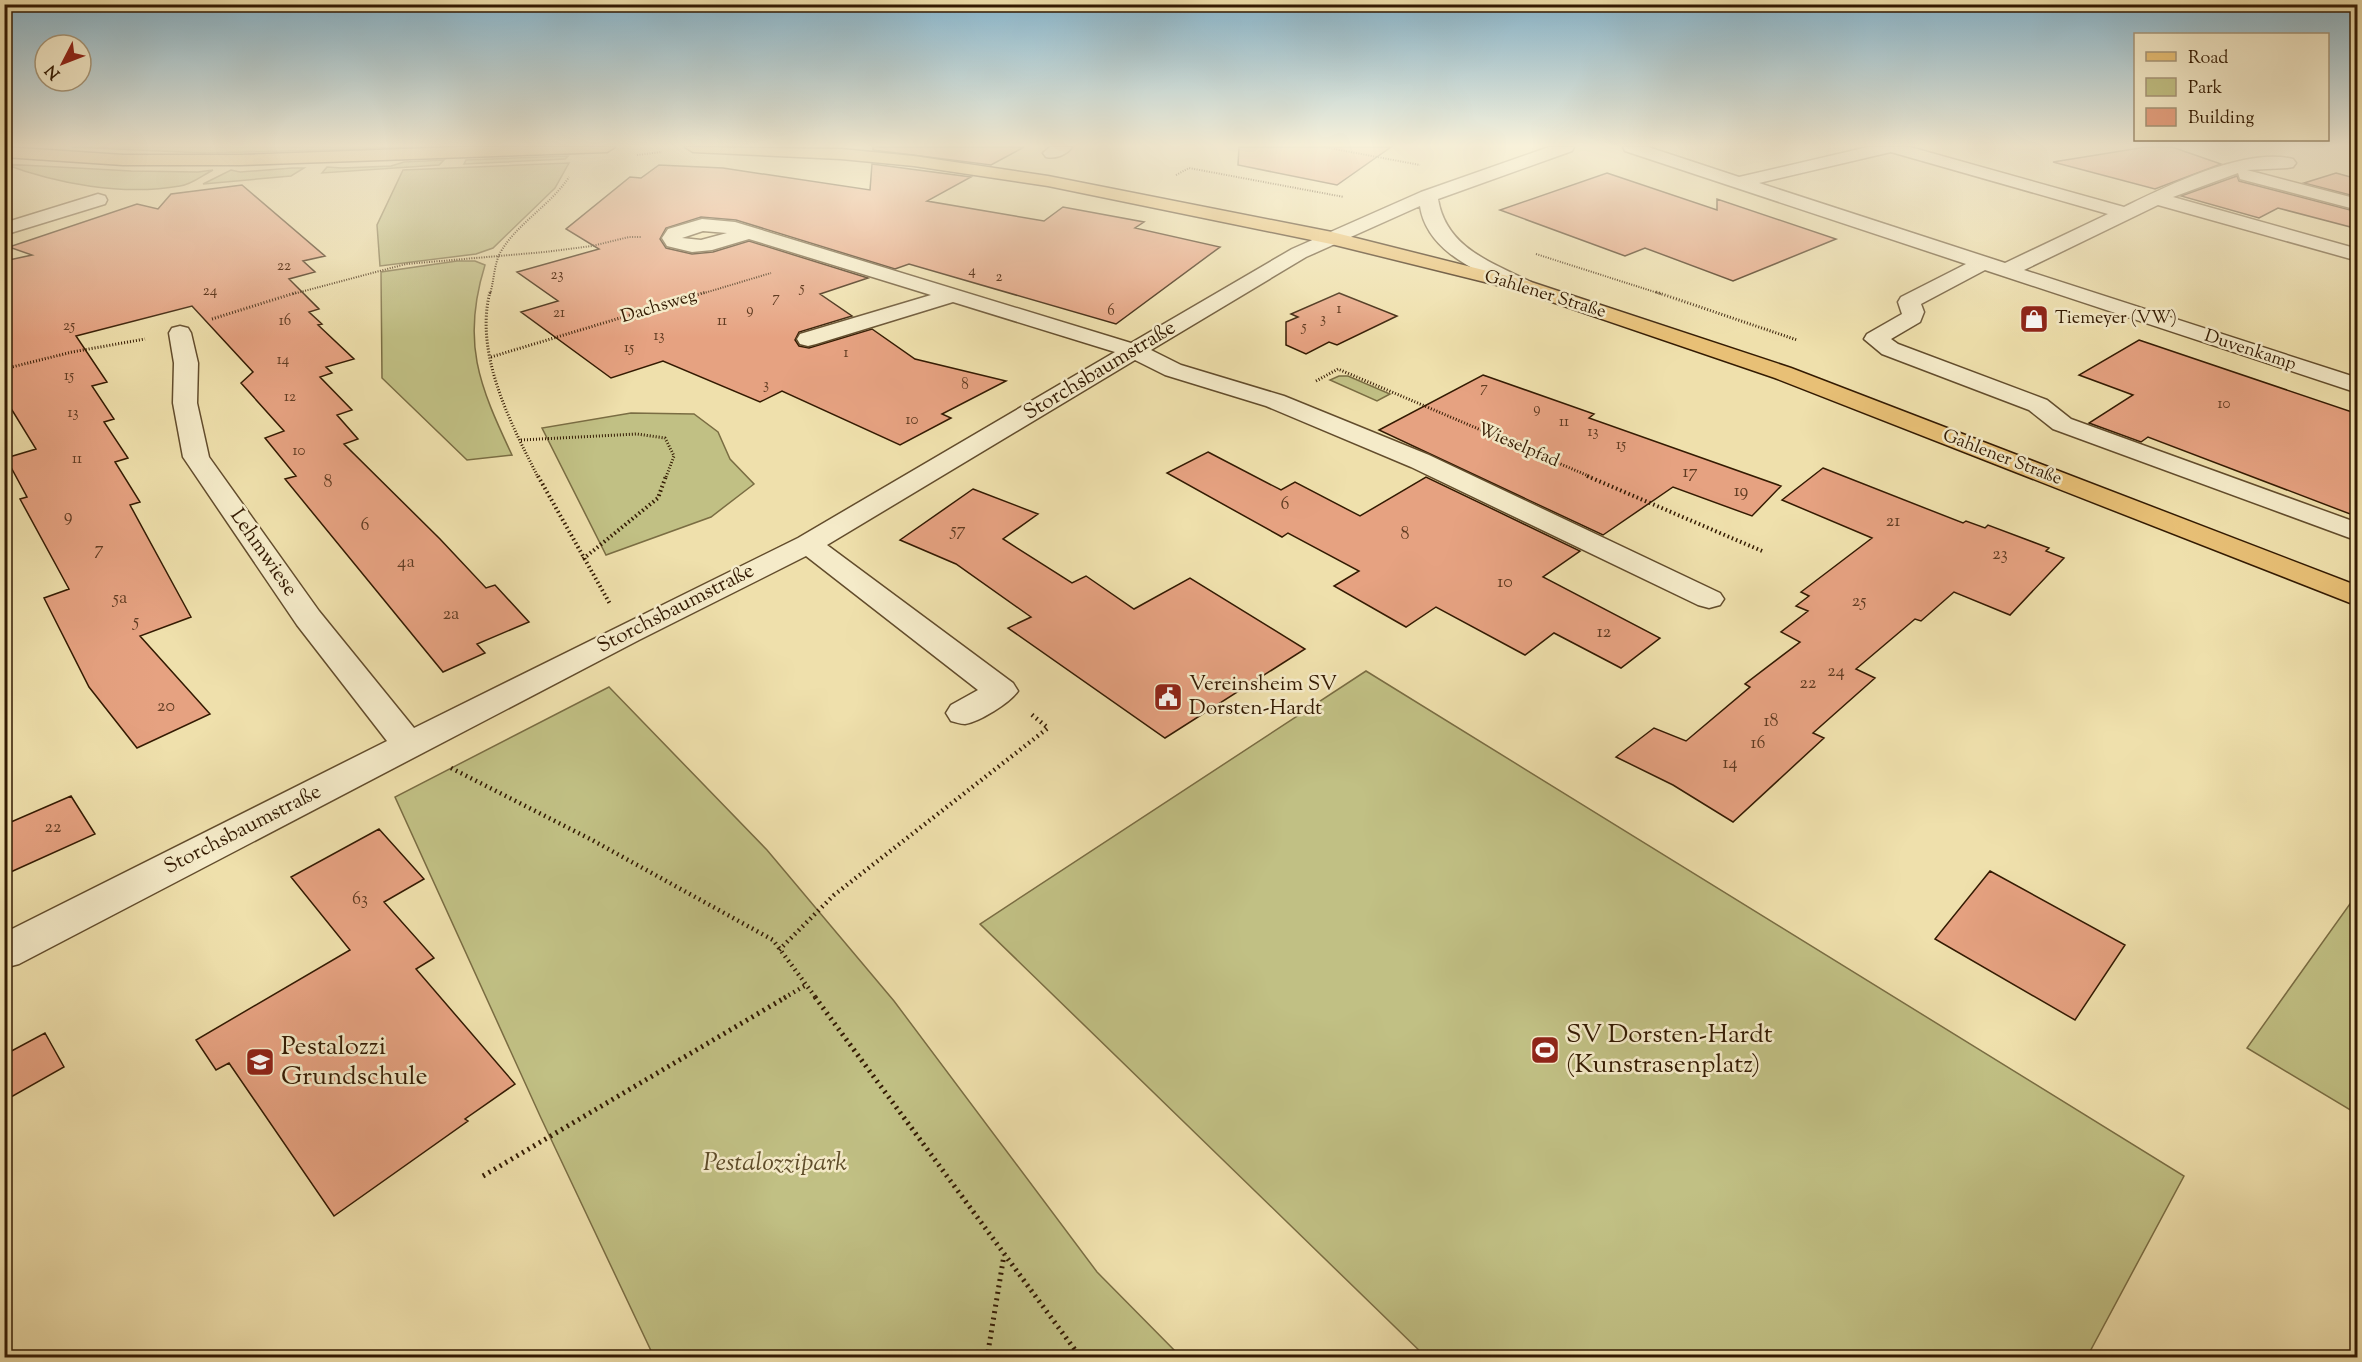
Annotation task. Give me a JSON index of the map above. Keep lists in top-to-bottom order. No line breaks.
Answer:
{"streets":{"main road":["Gahlener Straße"],"street":["Duvenkamp","Storchsbaumstraße","Lehmwiese"],"path":["Dachsweg","Wieselpfad"]},"crossings":[["Gahlener Straße","Storchsbaumstraße"],["Storchsbaumstraße","Lehmwiese"]],"parks":["Pestalozzipark"],"places":{"shop":["Tiemeyer (VW)"],"public building":["Vereinsheim SV Dorsten-Hardt"],"sports":["SV Dorsten-Hardt (Kunstrasenplatz)"],"school or university":["Pestalozzi Grundschule"]},"house_numbers":["22","4","23","2","5","24","7","1","9","6","21","3","16","11","25","5","13","15","1","14","15","3","8","7","12","10","9","13","10","11","13","15","10","11","17","8","19","6","9","21","6","57","8","7","23","4a","10","5a","25","2a","5","12","24","22","20","18","16","14","22","63"],"legend":["Road","Park","Building"],"north":"bottom left"}
